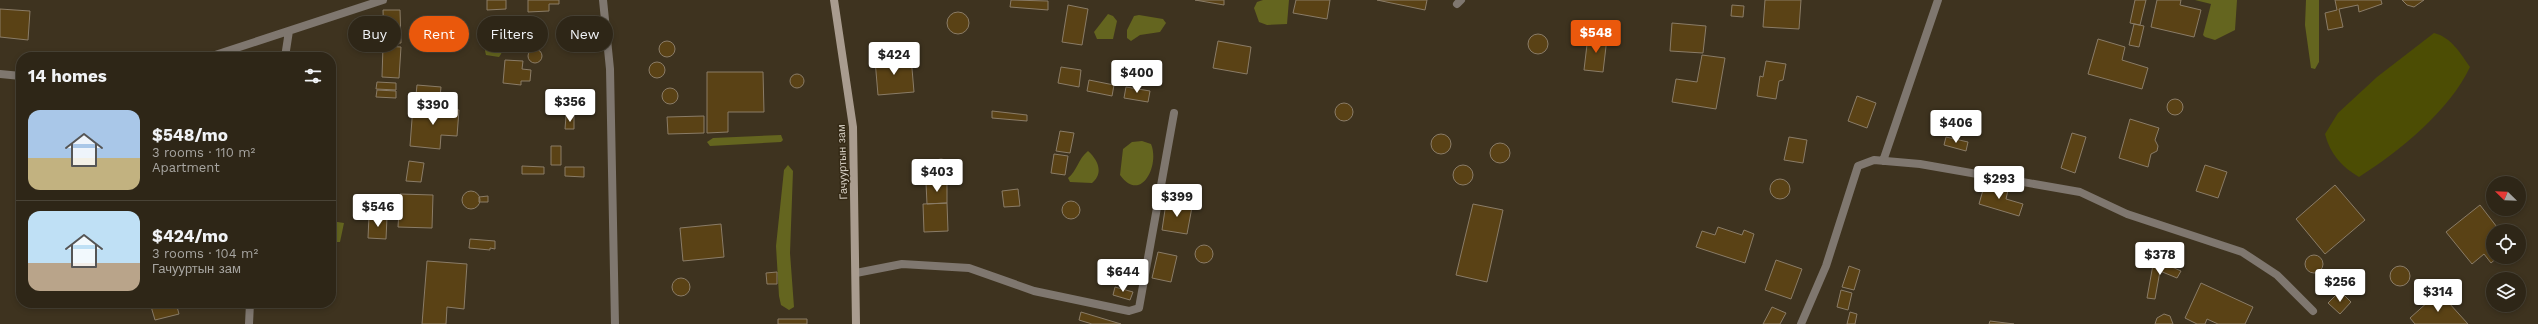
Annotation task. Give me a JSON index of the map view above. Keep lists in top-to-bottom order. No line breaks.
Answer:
{"streets":{"main road":["Гачууртын зам"]},"north":"top left","page":{"chip":["Buy","Rent","Filters","New"],"price":["$548","$424","$400","$356","$390","$406","$403","$293","$399","$546","$378","$644","$256","$314"],"heading":"14 homes","list":[{"name":"$548/mo","note":"3 rooms · 110 m² · Apartment"},{"name":"$424/mo","note":"3 rooms · 104 m² · Гачууртын зам"}]}}
